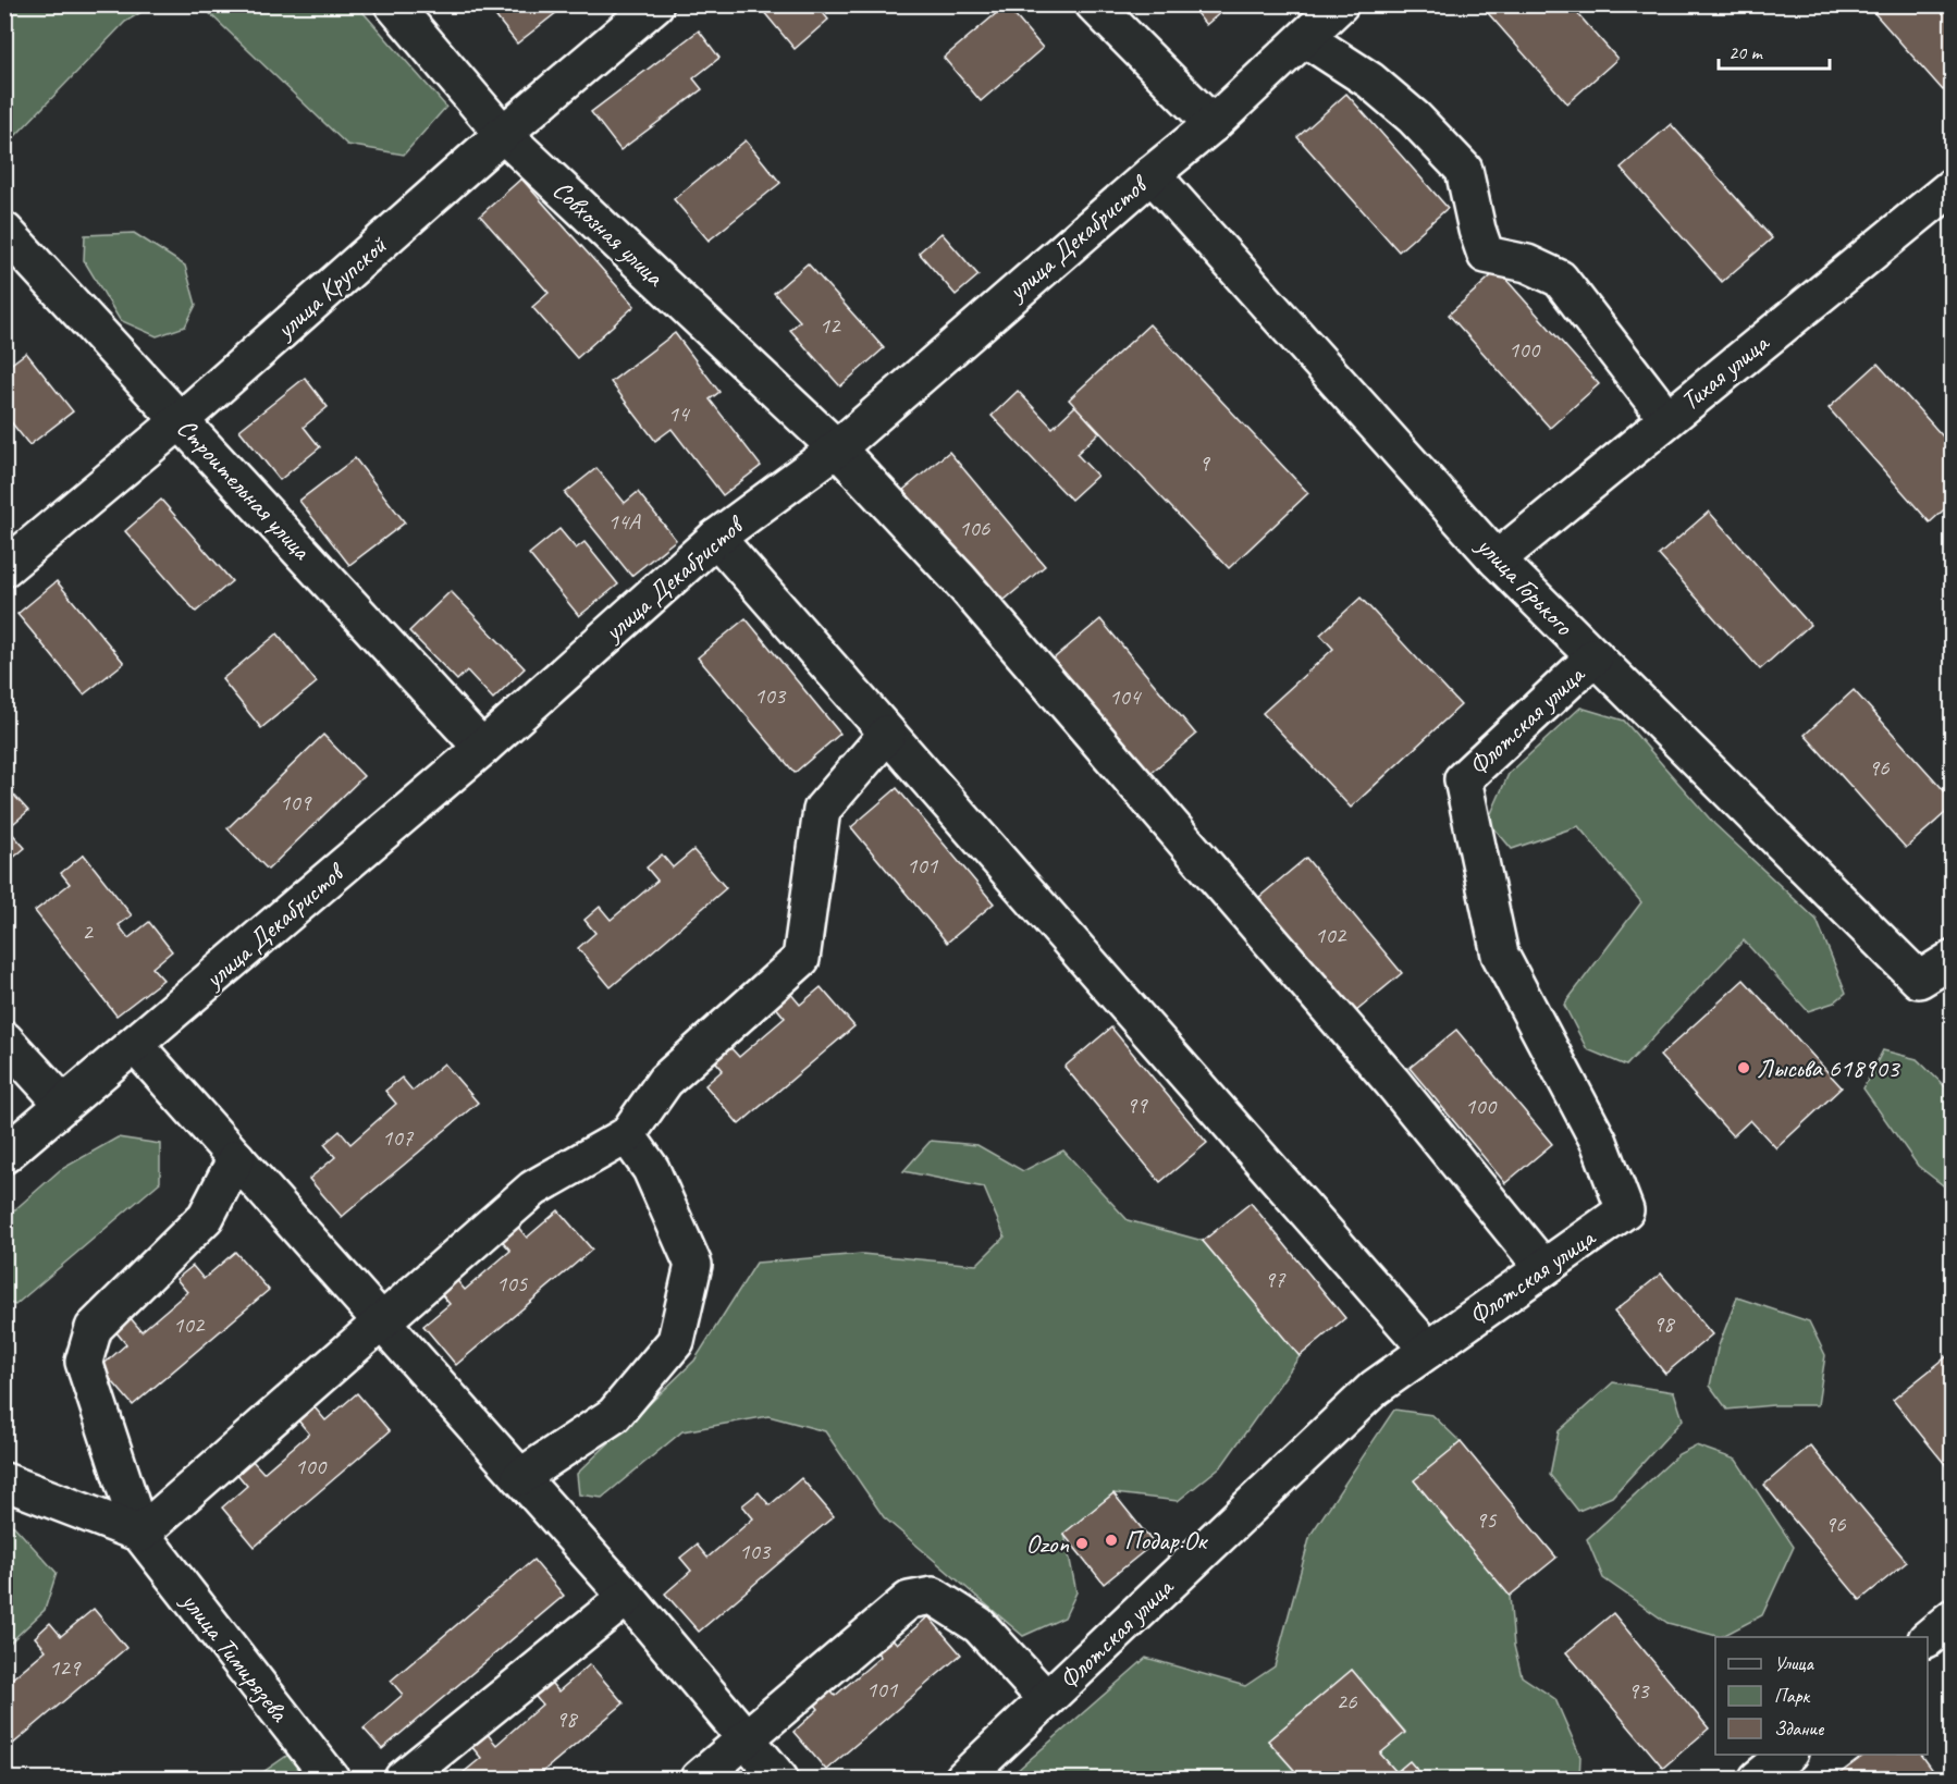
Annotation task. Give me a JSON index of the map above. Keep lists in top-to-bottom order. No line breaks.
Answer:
{"streets":{"street":["Совхозная улица","улица Декабристов","улица Крупской","Тихая улица","Строительная улица","улица Горького","Флотская улица","улица Тимирязева"]},"crossings":[["Совхозная улица","улица Декабристов"],["Совхозная улица","улица Крупской"],["Совхозная улица","Флотская улица"],["улица Декабристов","Строительная улица"],["улица Декабристов","улица Горького"],["улица Крупской","Строительная улица"],["Тихая улица","улица Горького"],["улица Горького","Флотская улица"]],"places":["Лысьва 618903","Подар.Ок","Ozon"],"house_numbers":["12","100","14","9","14А","106","103","104","96","109","101","2","102","99","100","107","97","105","98","102","100","95","96","103","129","101","93","26","98"],"legend":["Улица","Парк","Здание"],"scale_bar":"20 m"}
